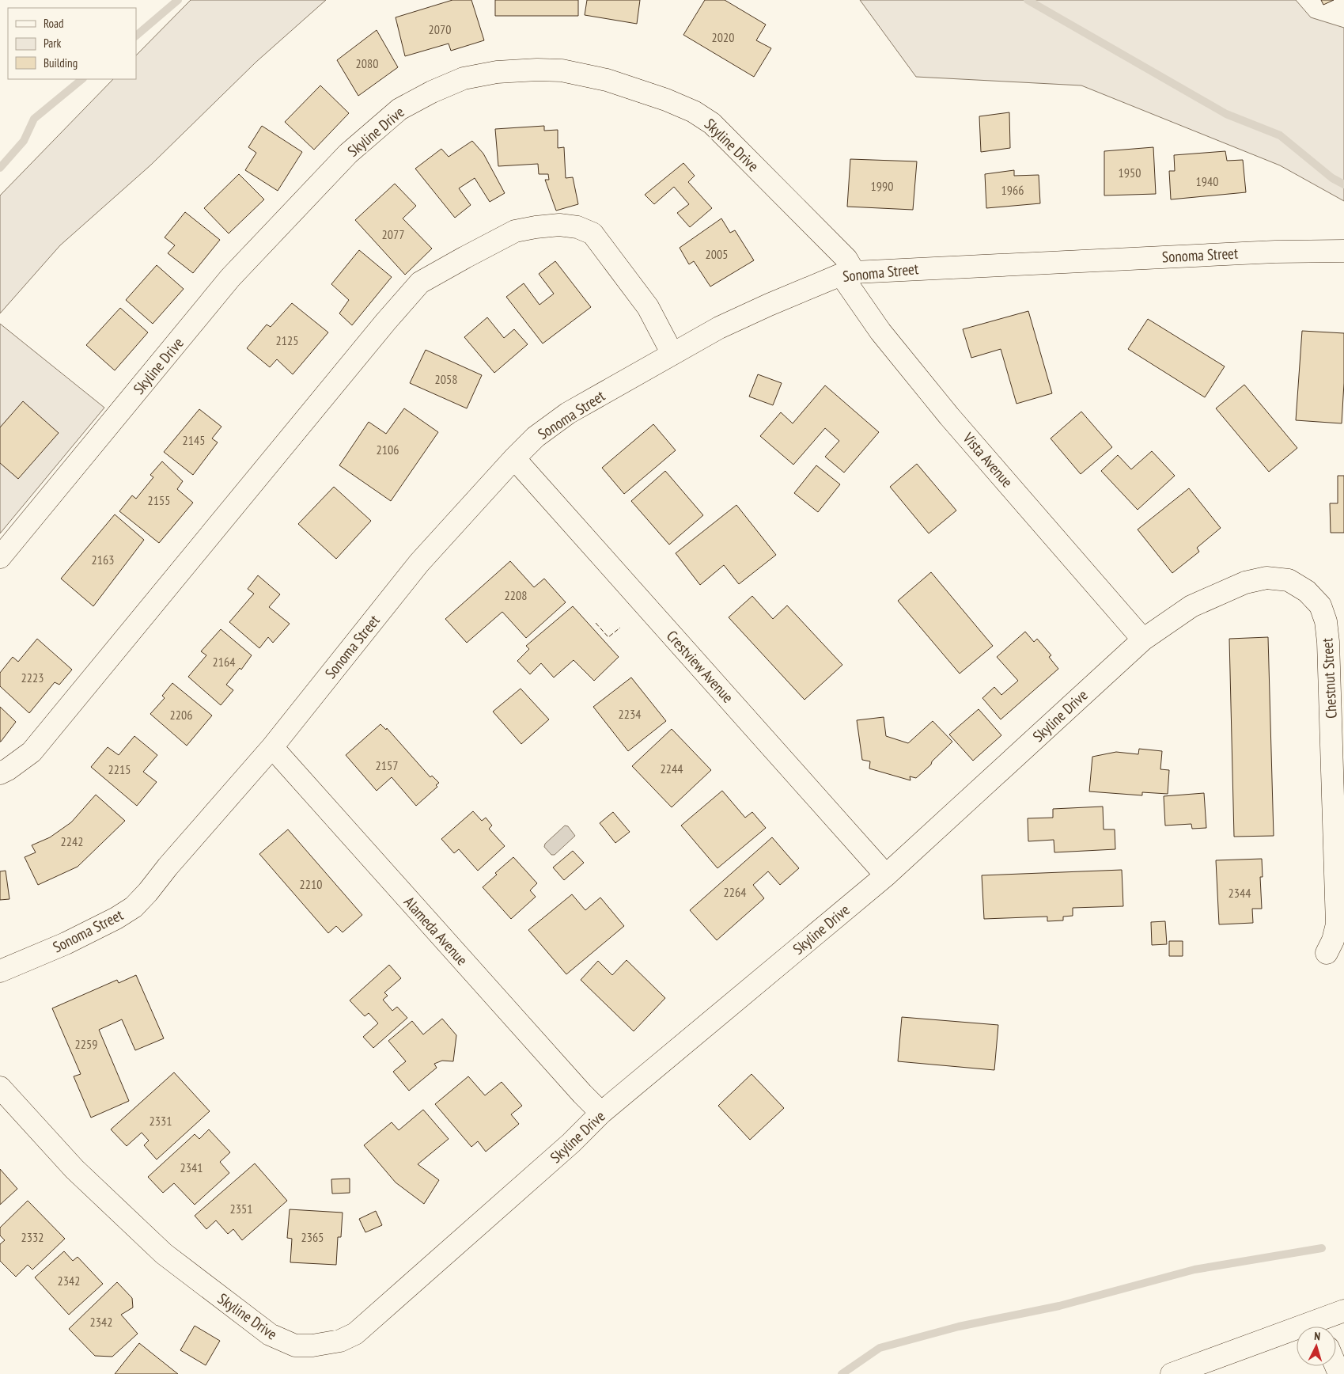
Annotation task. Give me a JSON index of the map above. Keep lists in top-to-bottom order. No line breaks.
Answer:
{"streets":{"street":["Skyline Drive","Sonoma Street","Vista Avenue","Crestview Avenue","Chestnut Street","Alameda Avenue"]},"crossings":[["Skyline Drive","Sonoma Street"],["Skyline Drive","Vista Avenue"],["Skyline Drive","Crestview Avenue"],["Skyline Drive","Chestnut Street"],["Skyline Drive","Alameda Avenue"],["Sonoma Street","Vista Avenue"],["Sonoma Street","Crestview Avenue"],["Sonoma Street","Alameda Avenue"],["Vista Avenue","Chestnut Street"]],"house_numbers":["2070","2020","2080","1950","1940","1990","1966","2077","2005","2125","2058","2145","2106","2155","2163","2208","2164","2223","2234","2206","2157","2244","2215","2242","2210","2264","2344","2259","2331","2341","2351","2332","2365","2342","2342"],"legend":["Road","Park","Building"],"north":"top"}
